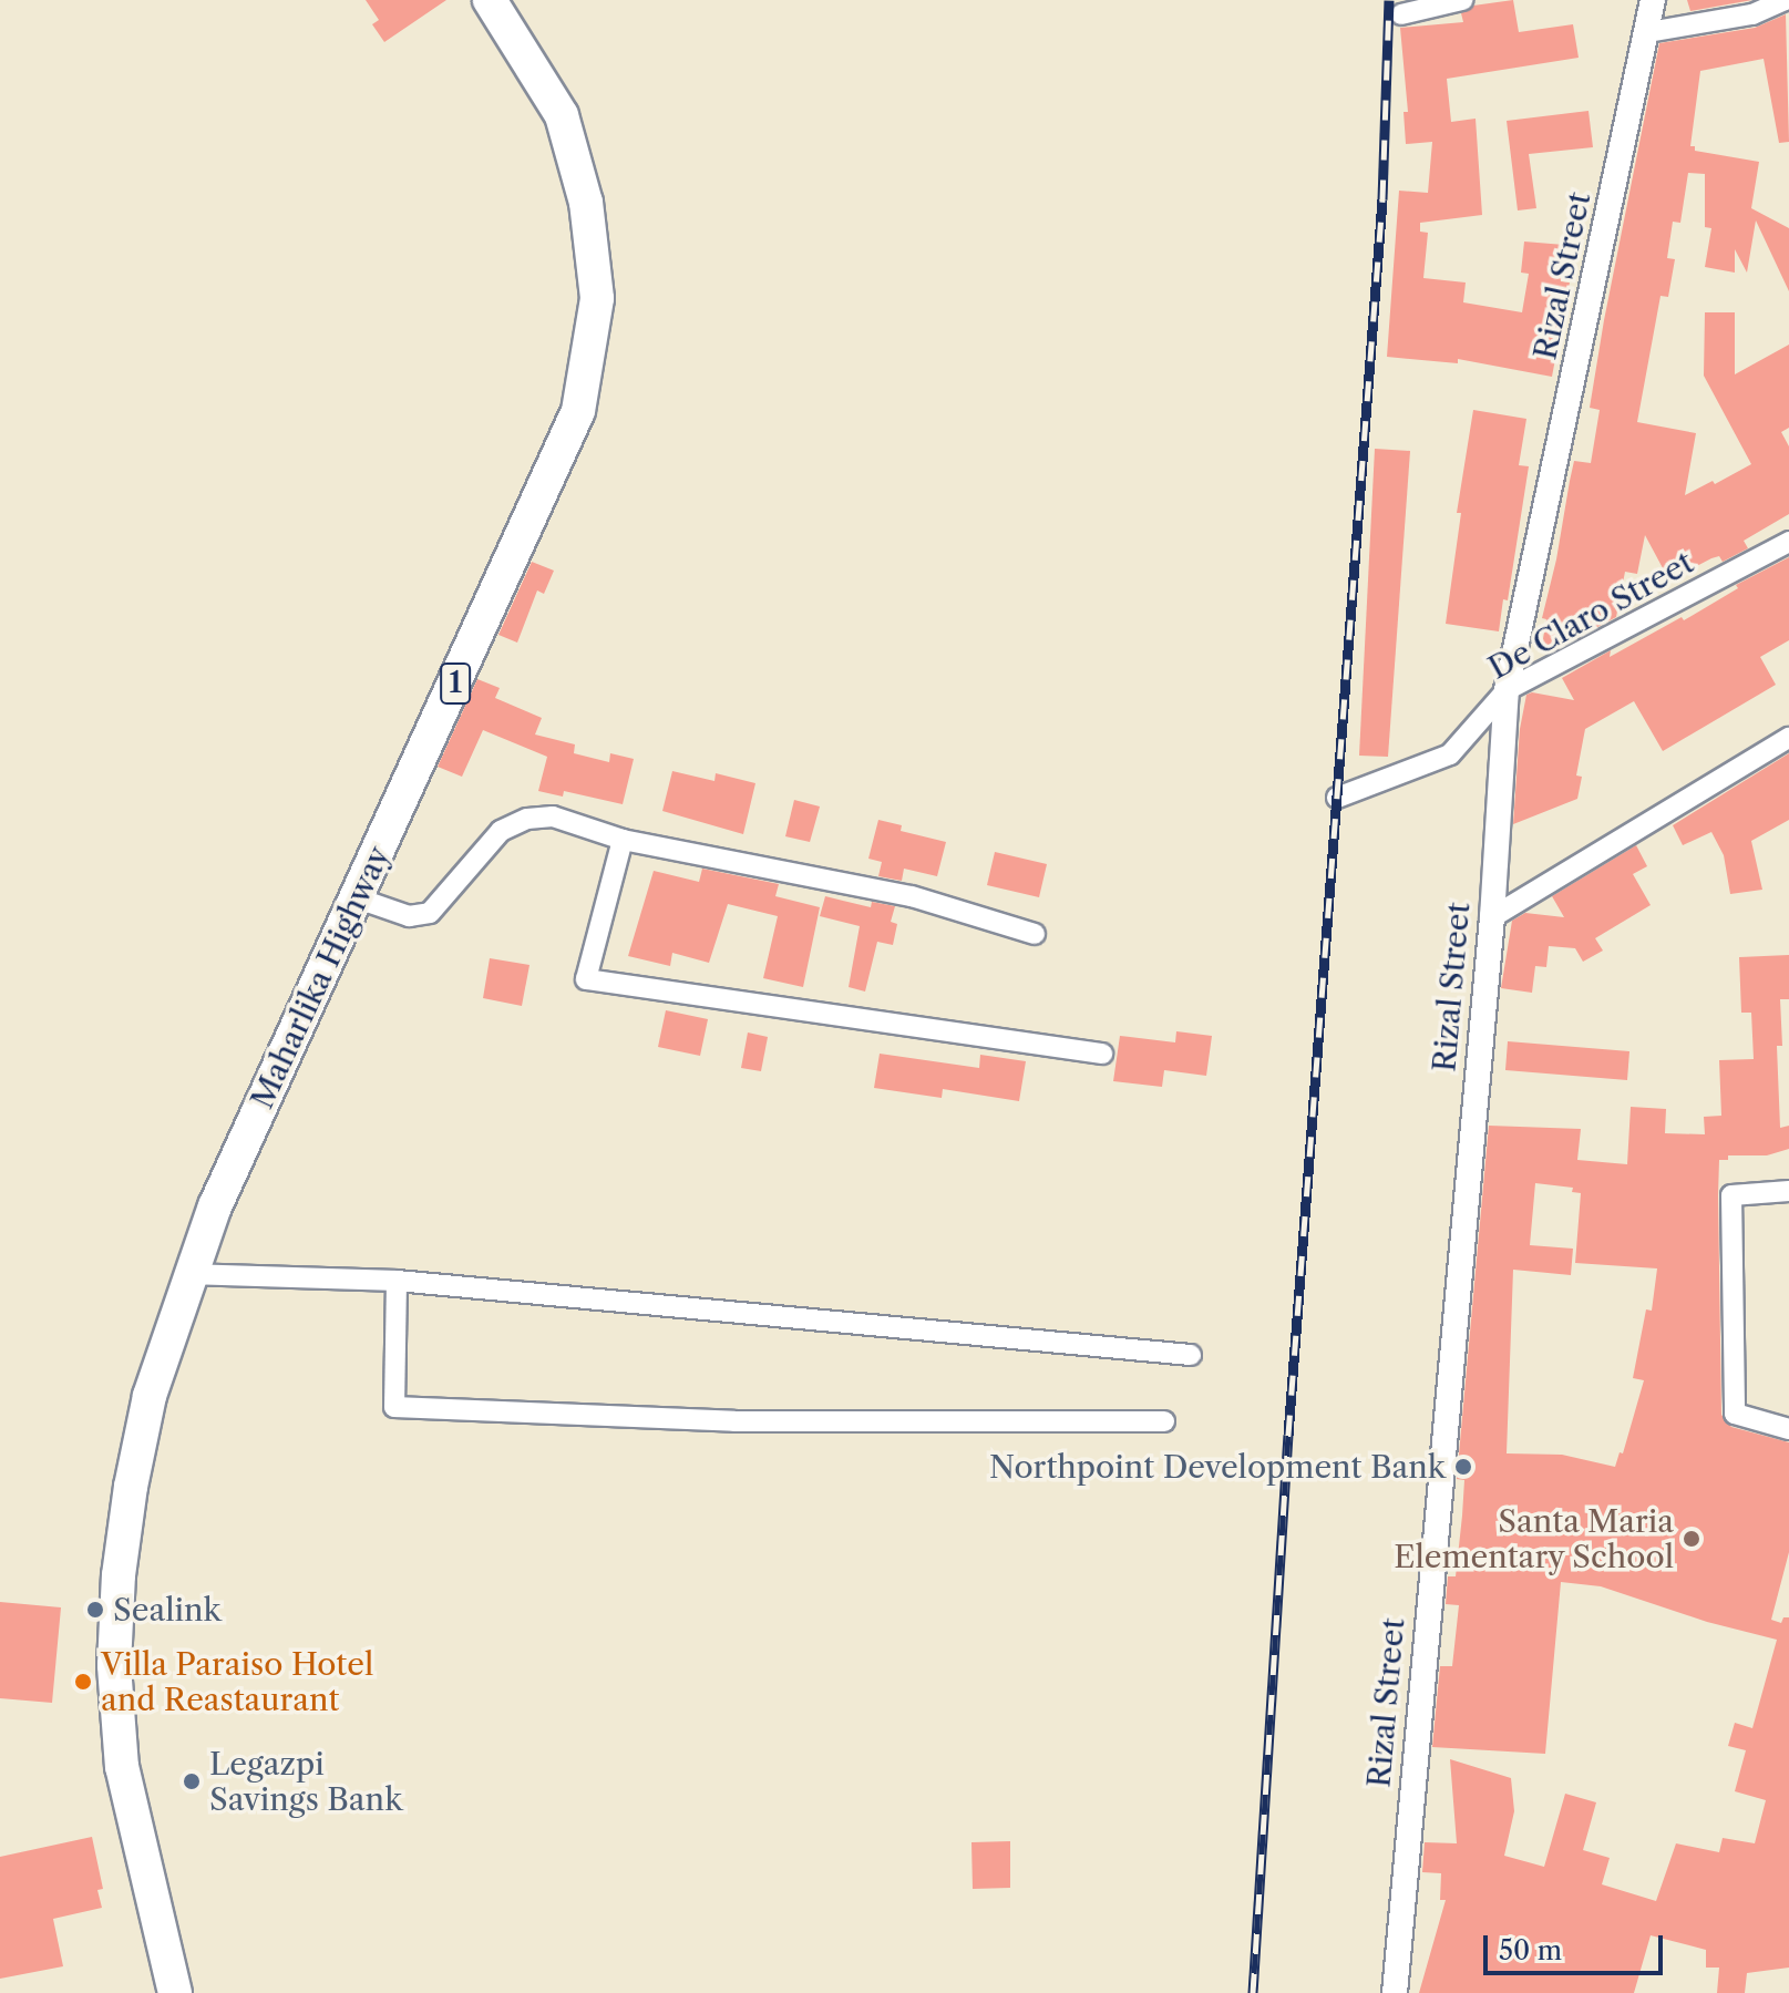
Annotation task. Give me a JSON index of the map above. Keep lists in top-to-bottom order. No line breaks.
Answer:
{"streets":{"highway":["1","Maharlika Highway"],"street":["Rizal Street","De Claro Street"]},"crossings":[["Rizal Street","De Claro Street"]],"places":["Northpoint Development Bank","Santa Maria Elementary School","Sealink","Villa Paraiso Hotel and Reastaurant","Legazpi Savings Bank"],"scale_bar":"50 m"}
